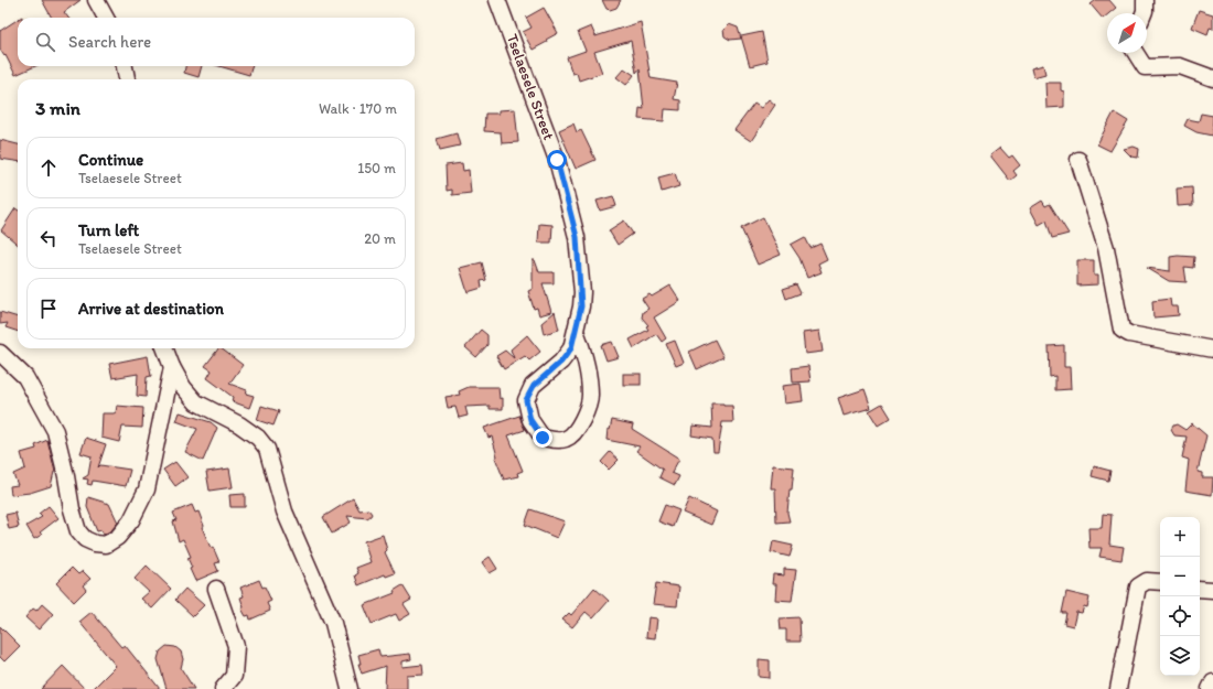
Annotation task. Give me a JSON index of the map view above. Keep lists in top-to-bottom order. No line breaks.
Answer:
{"streets":{"street":["Tselaesele Street"]},"north":"top right","page":{"search":"Search here","heading":["3 min","Walk · 170 m"],"list":[["Continue","Tselaesele Street","150 m"],["Turn left","Tselaesele Street","20 m"],"Arrive at destination"],"map_buttons":["+","−"]}}
